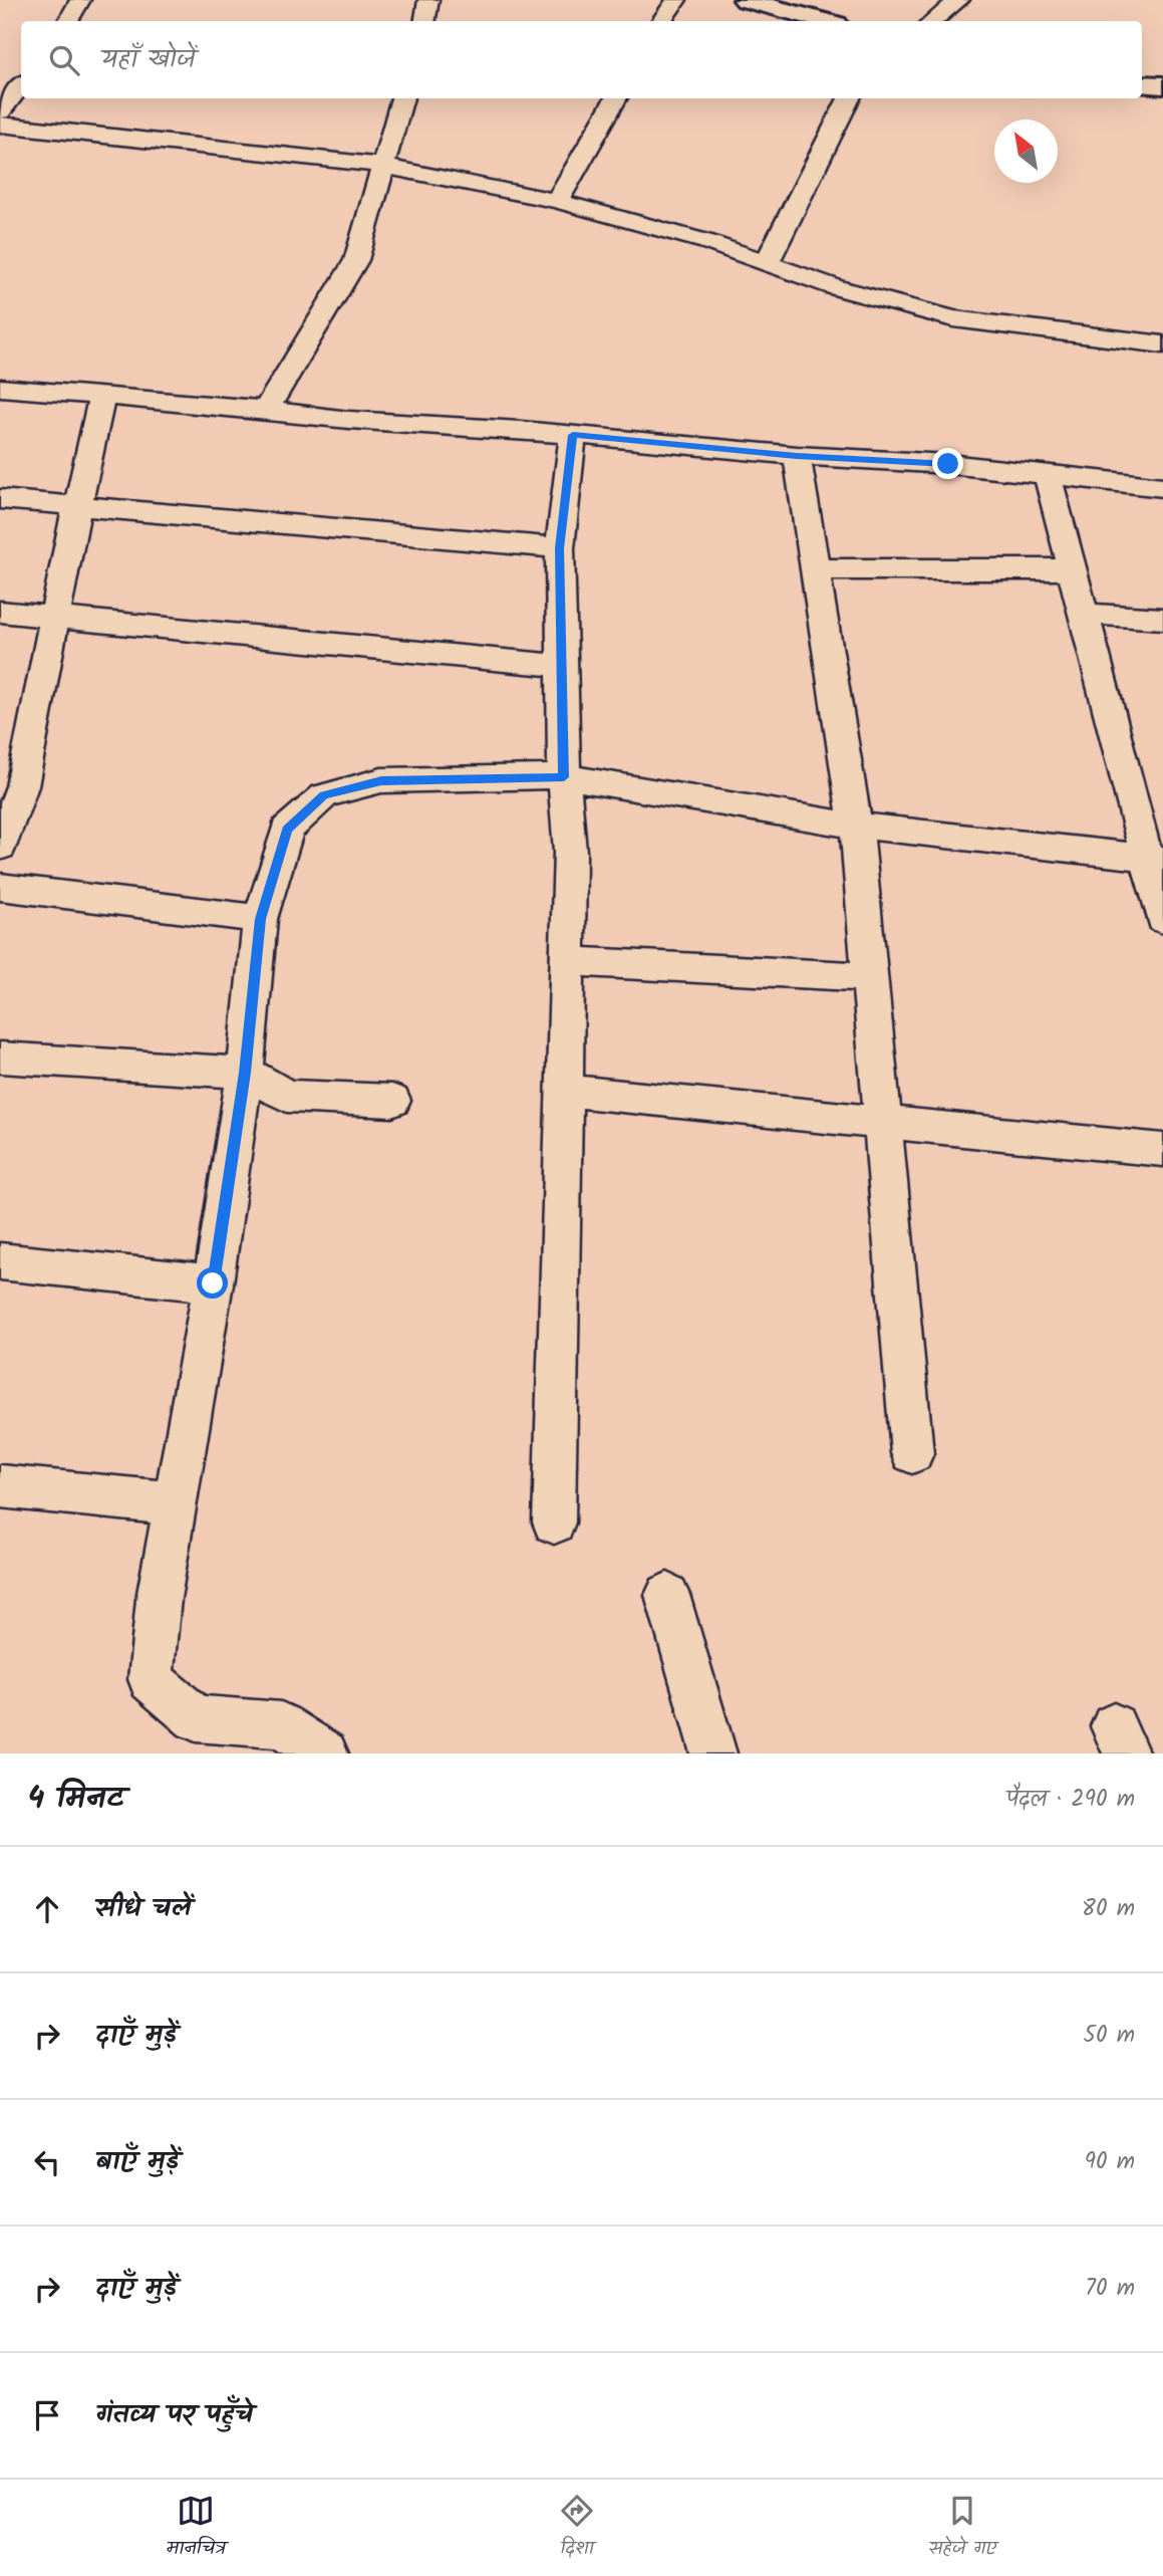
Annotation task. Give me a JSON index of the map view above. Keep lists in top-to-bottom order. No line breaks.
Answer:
{"north":"top left","page":{"search":"यहाँ खोजें","heading":["4 मिनट","पैदल · 290 m"],"list":[["सीधे चलें","80 m"],["दाएँ मुड़ें","50 m"],["बाएँ मुड़ें","90 m"],["दाएँ मुड़ें","70 m"],"गंतव्य पर पहुँचे"],"nav":["मानचित्र","दिशा","सहेजे गए"]}}
